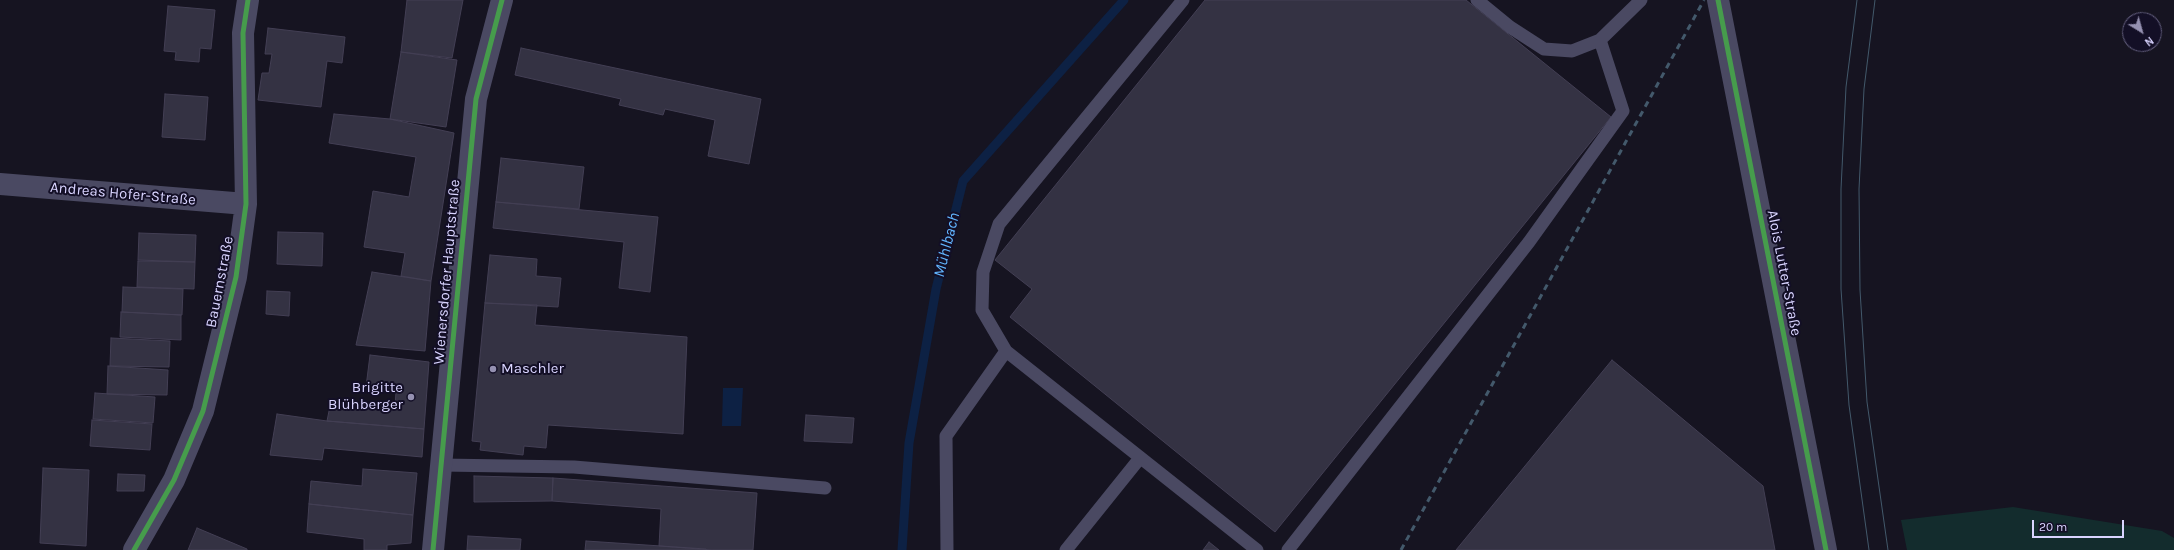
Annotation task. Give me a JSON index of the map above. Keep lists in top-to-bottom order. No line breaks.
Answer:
{"streets":{"street":["Andreas Hofer-Straße","Wienersdorfer Hauptstraße","Alois Lutter-Straße","Bauernstraße"]},"crossings":[["Andreas Hofer-Straße","Bauernstraße"]],"water":["Mühlbach"],"places":["Maschler","Brigitte Blühberger"],"scale_bar":"20 m","north":"bottom right"}
